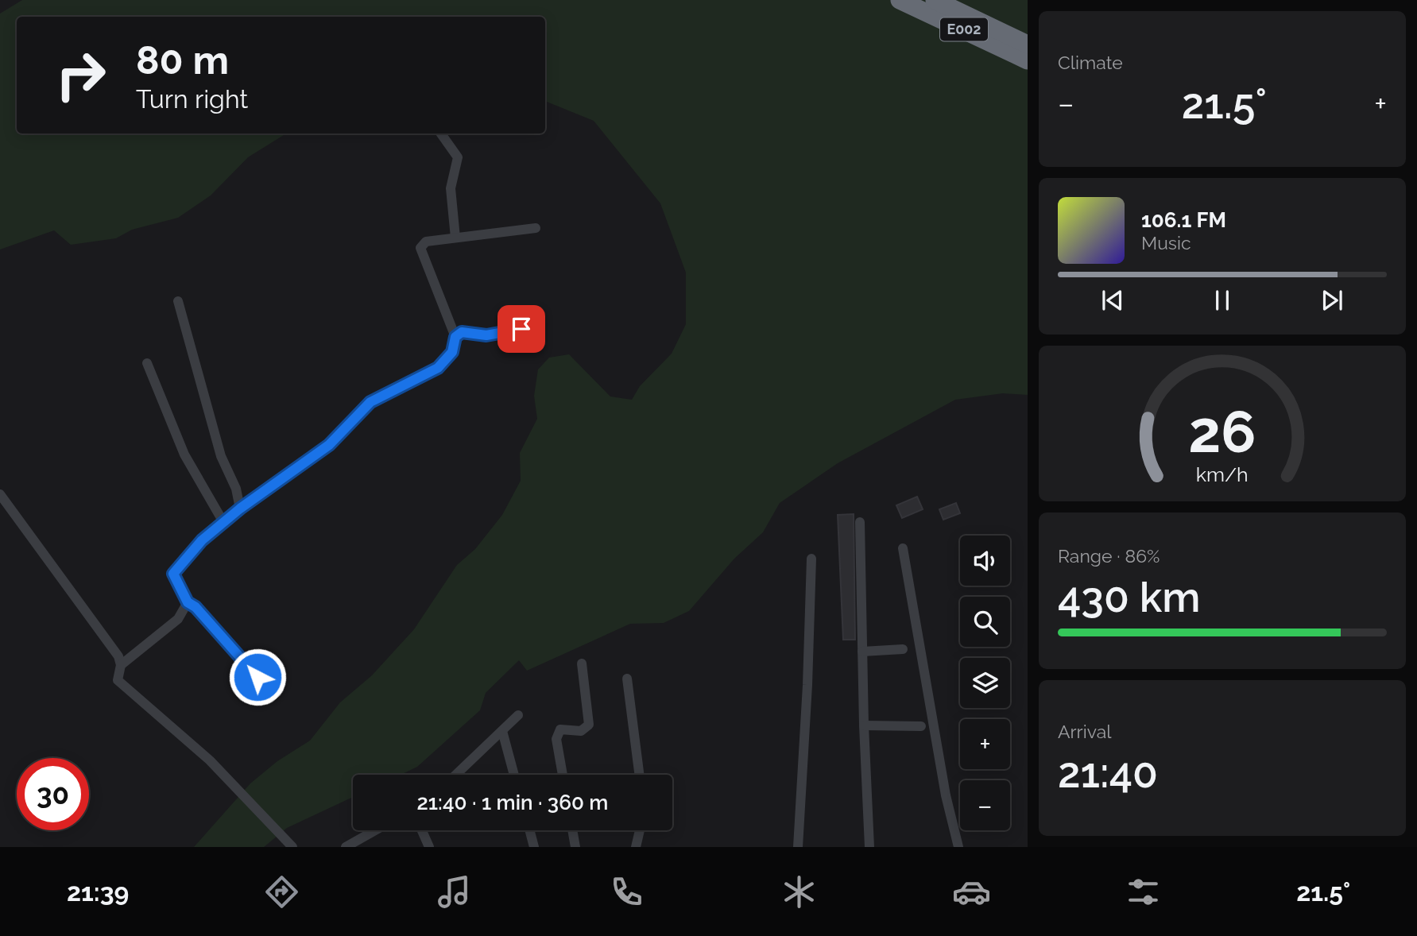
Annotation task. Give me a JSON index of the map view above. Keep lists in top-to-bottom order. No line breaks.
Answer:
{"streets":{"highway":["E002"]},"page":{"tile":["Climate",["Range · 86%","430 km"],["Arrival","21:40"]],"turn":["80 m","Turn right"],"heat":["−","21.5°","+"],"song":["106.1 FM","Music"],"map_buttons":["+","−"],"limit":"30","trip":"21:40 · 1 min · 360 m","tabs":["21:39","21.5°"],"gauge":["26","km/h"]}}
